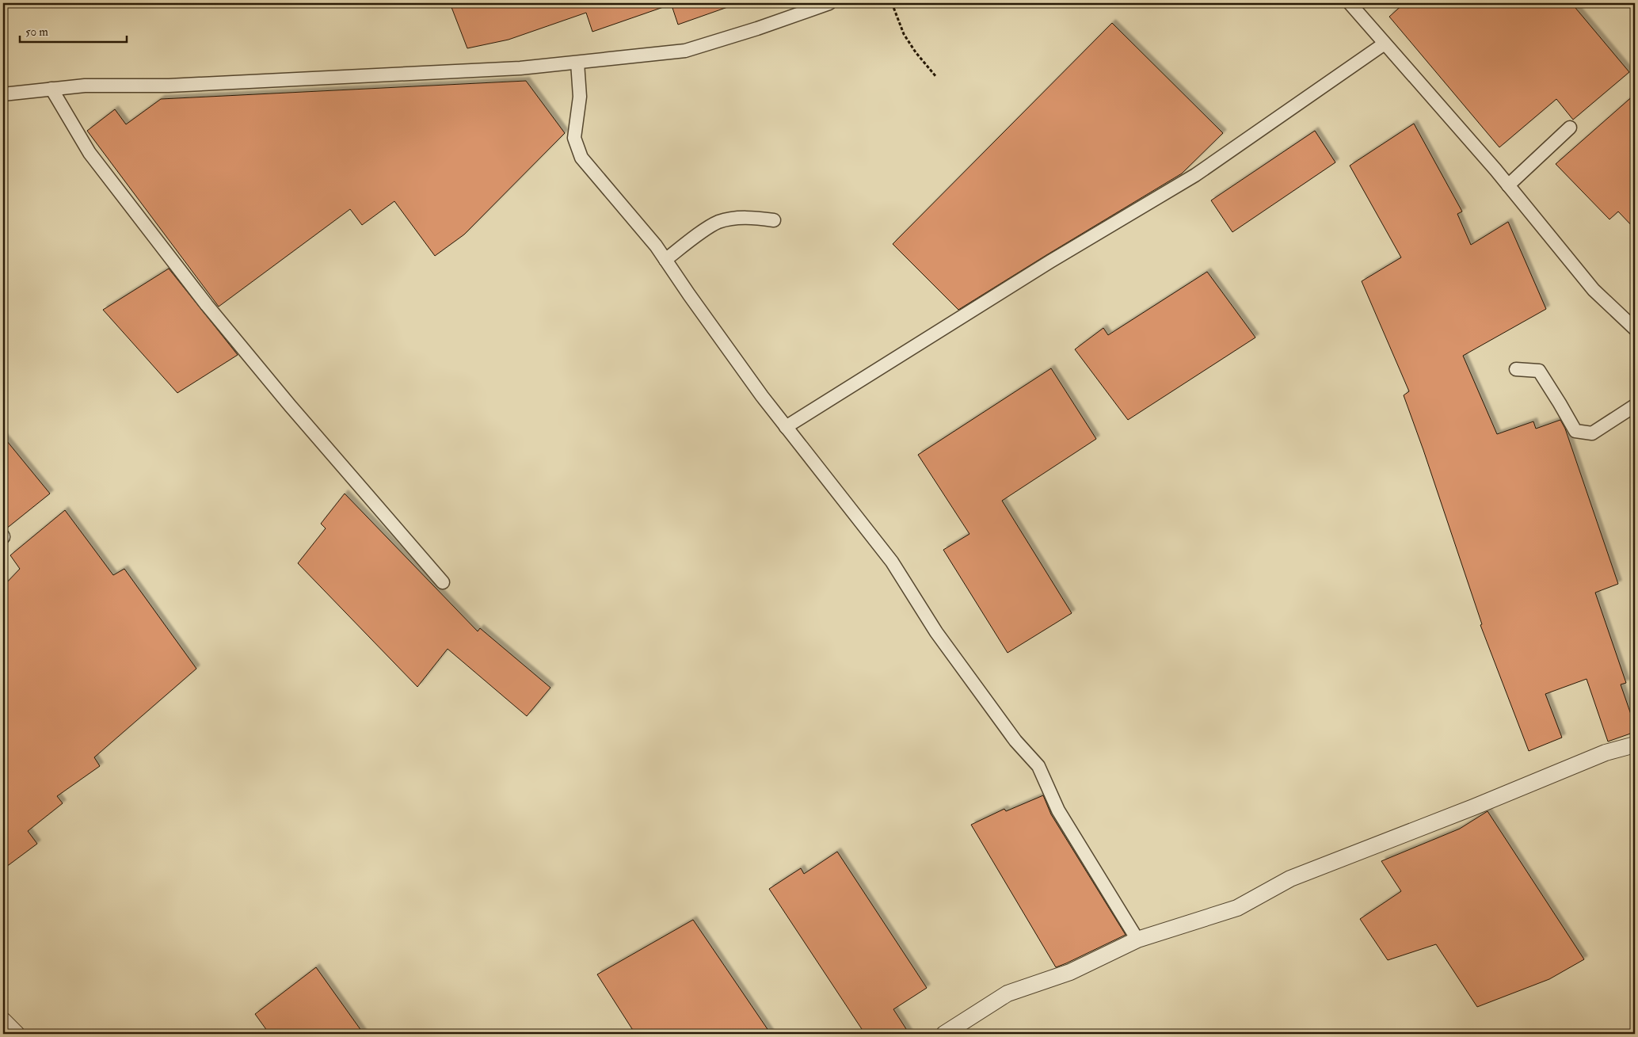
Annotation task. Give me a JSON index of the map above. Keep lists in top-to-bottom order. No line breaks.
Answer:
{"scale_bar":"50 m"}
